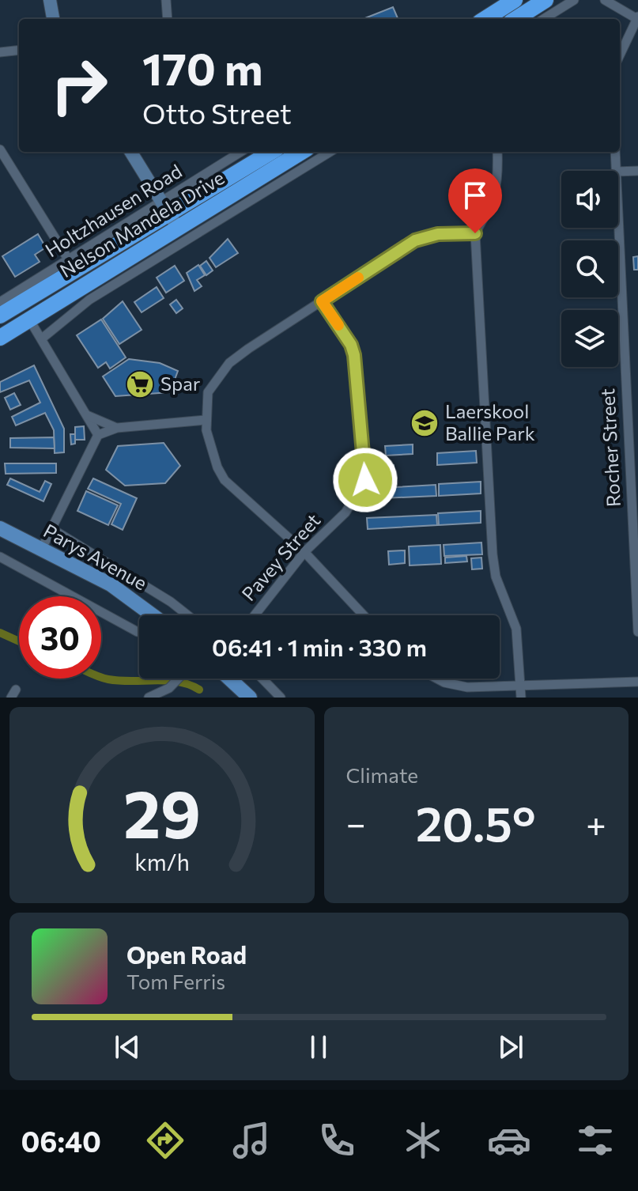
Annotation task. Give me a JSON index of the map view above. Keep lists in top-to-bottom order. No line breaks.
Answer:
{"streets":{"highway":["Nelson Mandela Drive"],"main road":["Parys Avenue"],"street":["Holtzhausen Road","Rocher Street","Pavey Street"]},"crossings":[["Holtzhausen Road","Nelson Mandela Drive"]],"places":{"supermarket":["Spar"],"school or university":["Laerskool Ballie Park"]},"page":{"turn":["170 m","Otto Street"],"limit":"30","trip":"06:41 · 1 min · 330 m","tile":"Climate","heat":["−","20.5°","+"],"song":["Open Road","Tom Ferris"],"tabs":"06:40","gauge":["29","km/h"]}}
